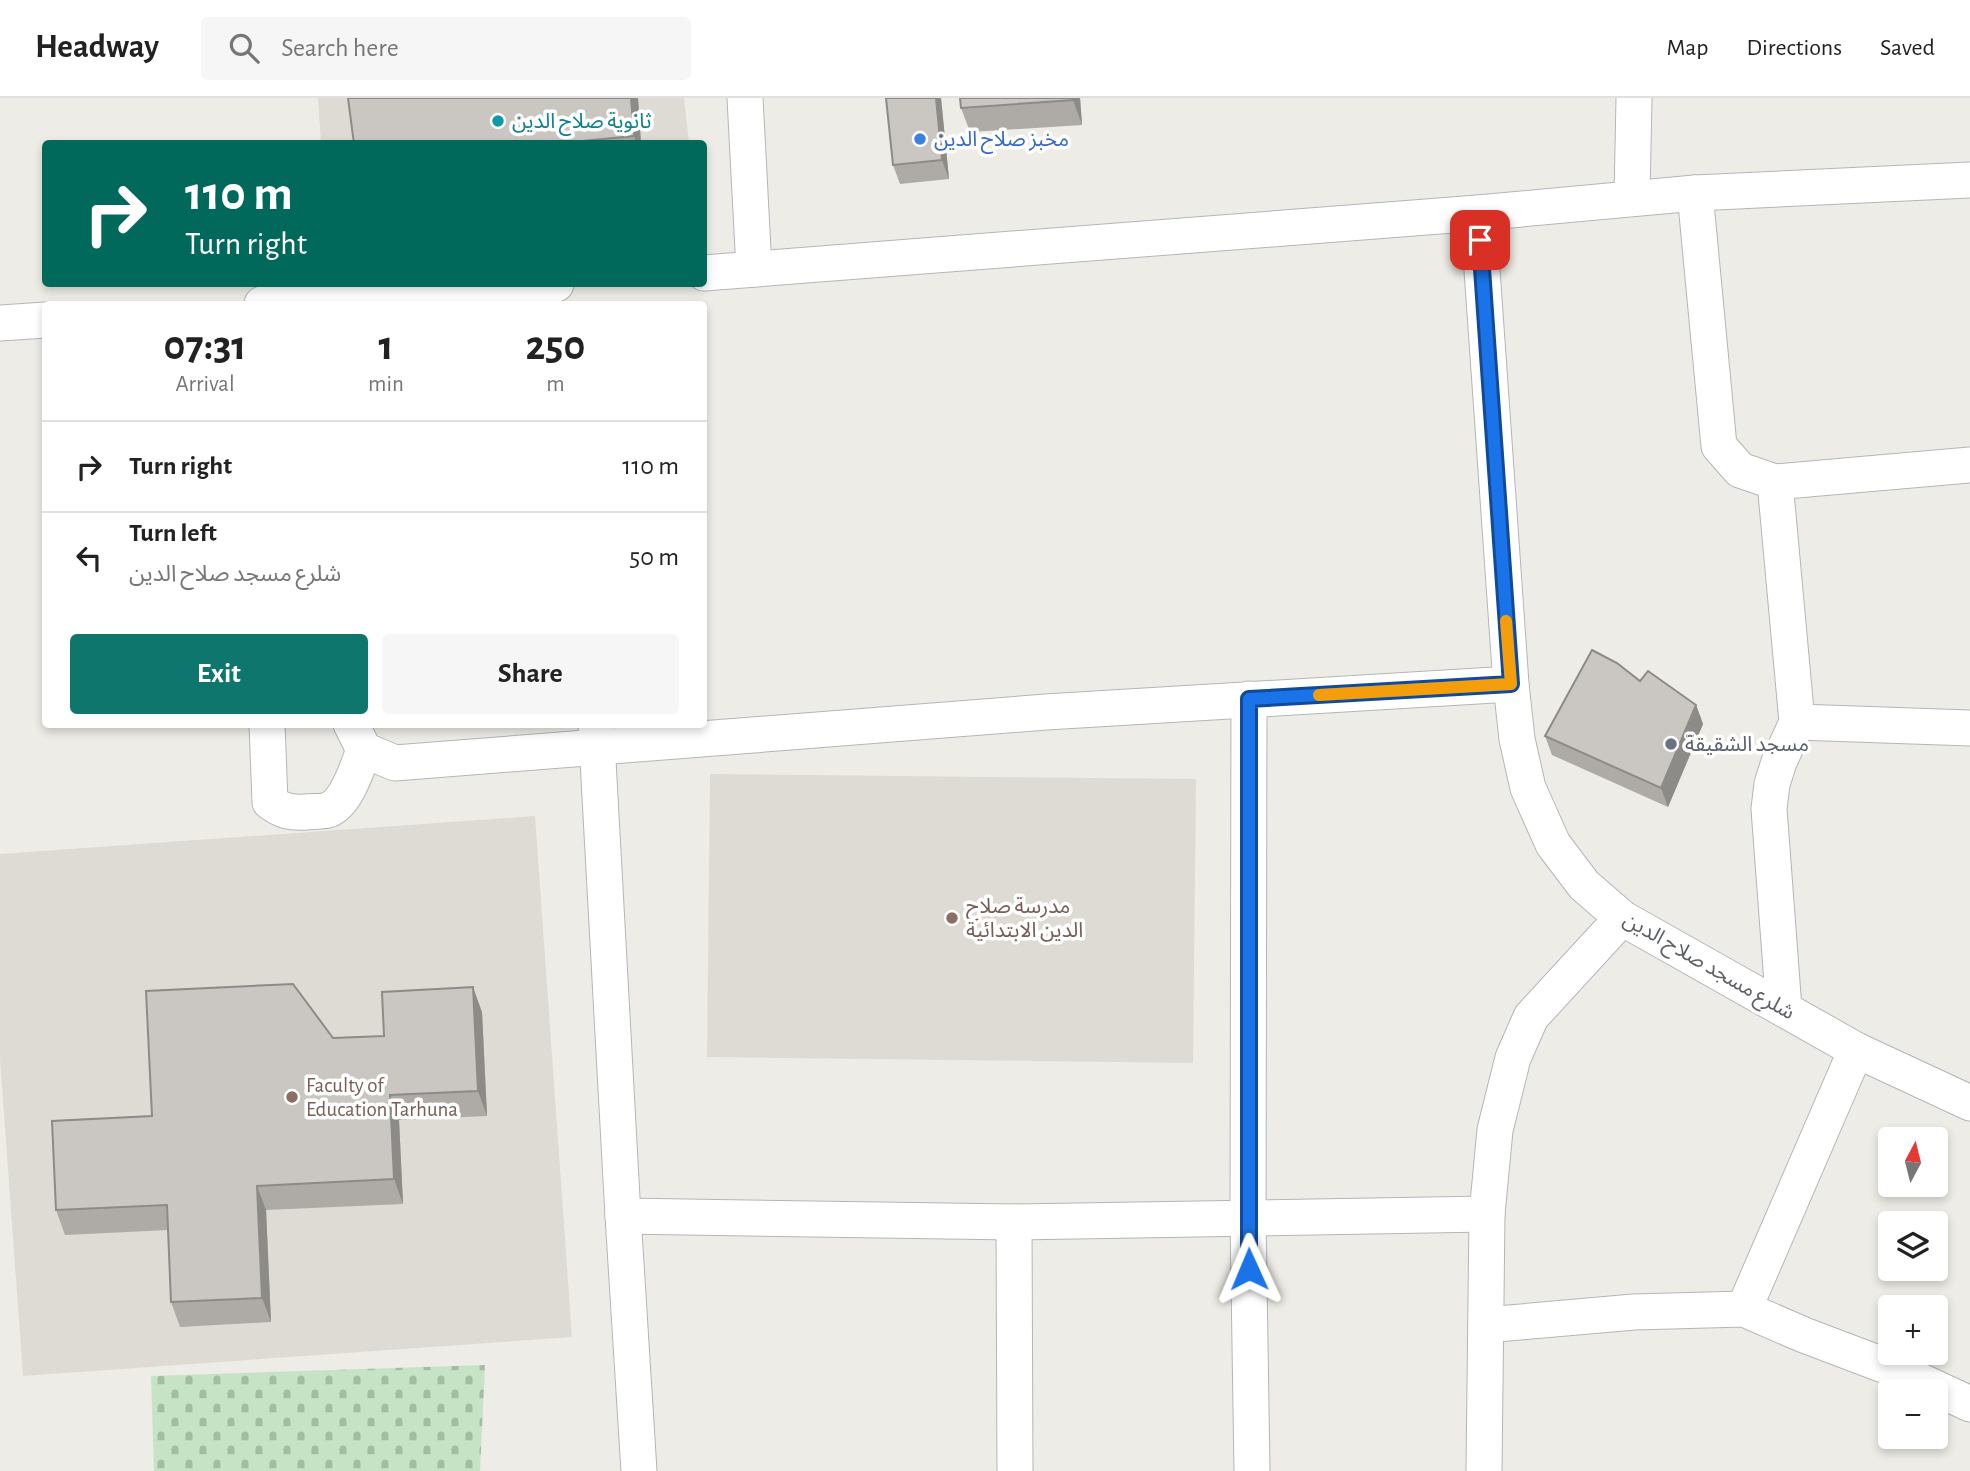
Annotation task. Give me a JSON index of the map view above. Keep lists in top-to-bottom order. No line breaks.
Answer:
{"streets":{"street":["شلرع مسجد صلاح الدين"]},"places":["ثانوية صلاح الدين","مخبز صلاح الدين","مسجد الشقيقة","مدرسة صلاح الدين الابتدائية","Faculty of Education Tarhuna"],"north":"top","page":{"header":"Headway","search":"Search here","nav":["Map","Directions","Saved"],"turn":["110 m","Turn right"],"eta":["07:31","Arrival","1","min","250","m"],"list":[{"name":"Turn right","value":"110 m"},{"name":"Turn left","note":"شلرع مسجد صلاح الدين","value":"50 m"}],"buttons":["Exit","Share"],"map_buttons":["+","−"]}}
